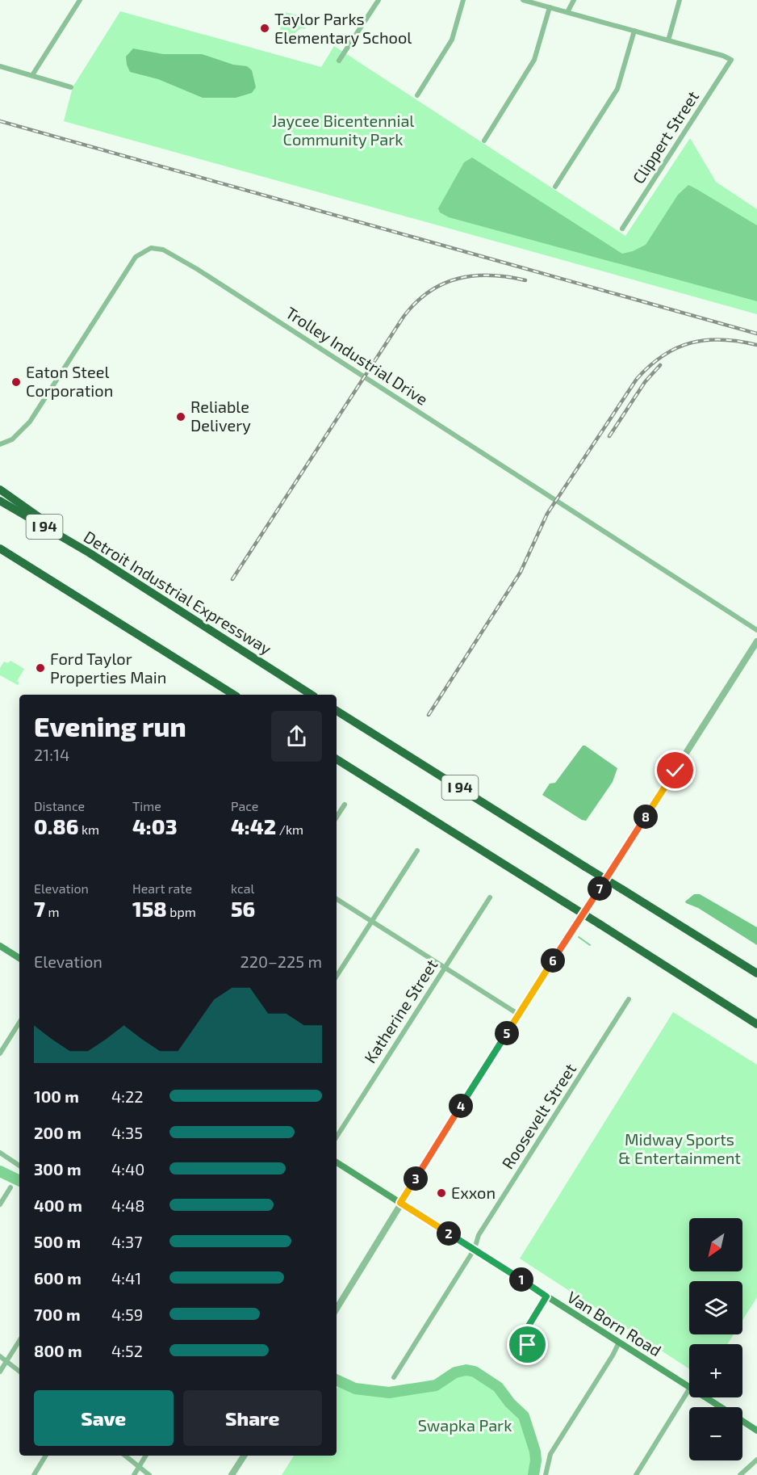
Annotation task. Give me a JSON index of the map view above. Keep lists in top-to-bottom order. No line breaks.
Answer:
{"streets":{"highway":["I 94","Detroit Industrial Expressway"],"main road":["Van Born Road"],"street":["Clippert Street","Trolley Industrial Drive","Katherine Street","Roosevelt Street"]},"crossings":[["Roosevelt Street","Van Born Road"]],"parks":["Jaycee Bicentennial Community Park","Midway Sports & Entertainment","Swapka Park"],"places":["Taylor Parks Elementary School","Eaton Steel Corporation","Reliable Delivery","Ford Taylor Properties Main","Exxon"],"north":"bottom left","page":{"heading":["Evening run","21:14"],"stats":[["Distance","0.86 km"],["Time","4:03"],["Pace","4:42 /km"],["Elevation","7 m"],["Heart rate","158 bpm"],["kcal","56"]],"pins":["8","7","6","5","4","3","2","1"],"chart":["Elevation","220–225 m"],"list":[{"name":"100 m","note":"4:22"},{"name":"200 m","note":"4:35"},{"name":"300 m","note":"4:40"},{"name":"400 m","note":"4:48"},{"name":"500 m","note":"4:37"},{"name":"600 m","note":"4:41"},{"name":"700 m","note":"4:59"},{"name":"800 m","note":"4:52"}],"map_buttons":["+","−"],"buttons":["Save","Share"]}}
